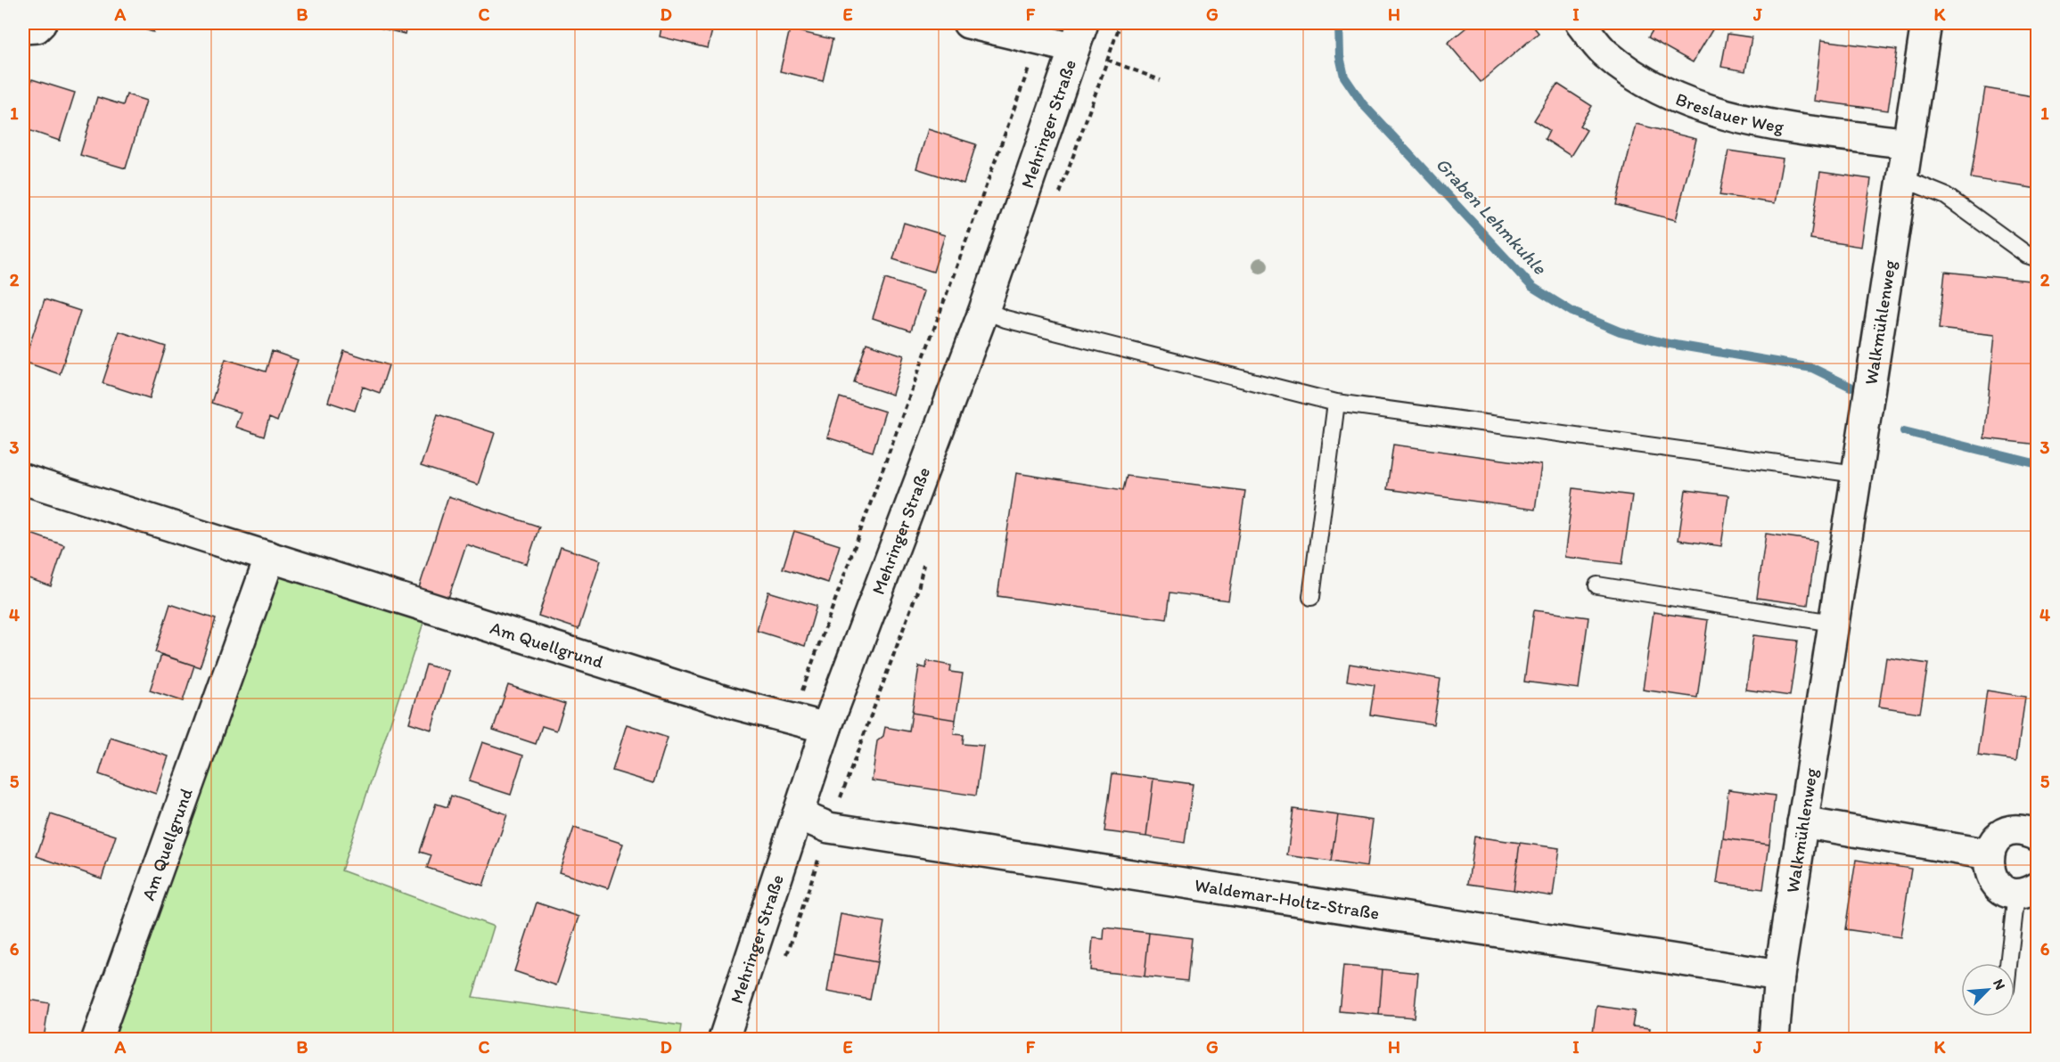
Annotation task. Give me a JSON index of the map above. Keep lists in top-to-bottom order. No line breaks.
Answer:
{"streets":{"street":["Breslauer Weg","Mehringer Straße","Walkmühlenweg","Am Quellgrund","Waldemar-Holtz-Straße"]},"crossings":[["Breslauer Weg","Walkmühlenweg"],["Mehringer Straße","Am Quellgrund"],["Mehringer Straße","Waldemar-Holtz-Straße"],["Walkmühlenweg","Waldemar-Holtz-Straße"]],"water":["Graben Lehmkuhle"],"north":"top right","grid":{"columns":["A","B","C","D","E","F","G","H","I","J","K"],"rows":["1","2","3","4","5","6"]}}
